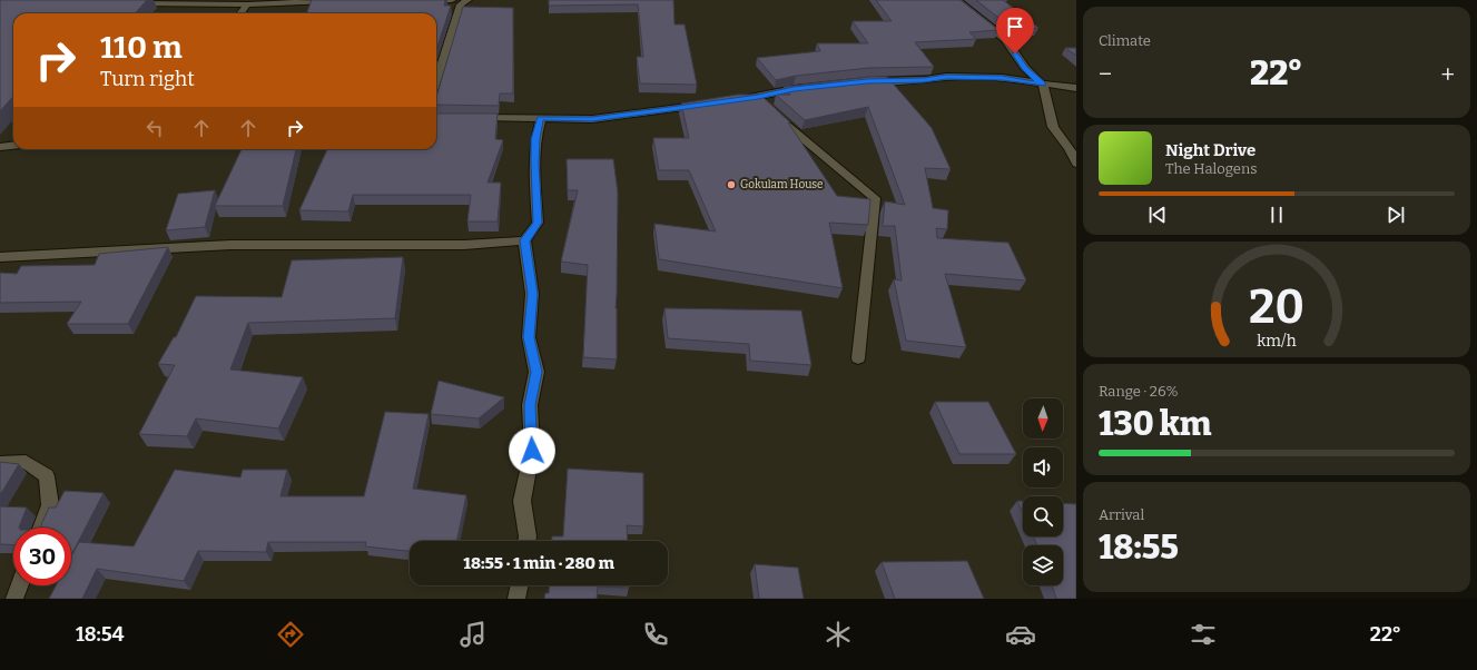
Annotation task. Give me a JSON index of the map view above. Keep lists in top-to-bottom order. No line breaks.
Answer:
{"places":["Gokulam House"],"north":"bottom","page":{"tile":["Climate",["Range · 26%","130 km"],["Arrival","18:55"]],"turn":["110 m","Turn right"],"heat":["−","22°","+"],"song":["Night Drive","The Halogens"],"limit":"30","trip":"18:55 · 1 min · 280 m","tabs":["18:54","22°"],"gauge":["20","km/h"]}}
